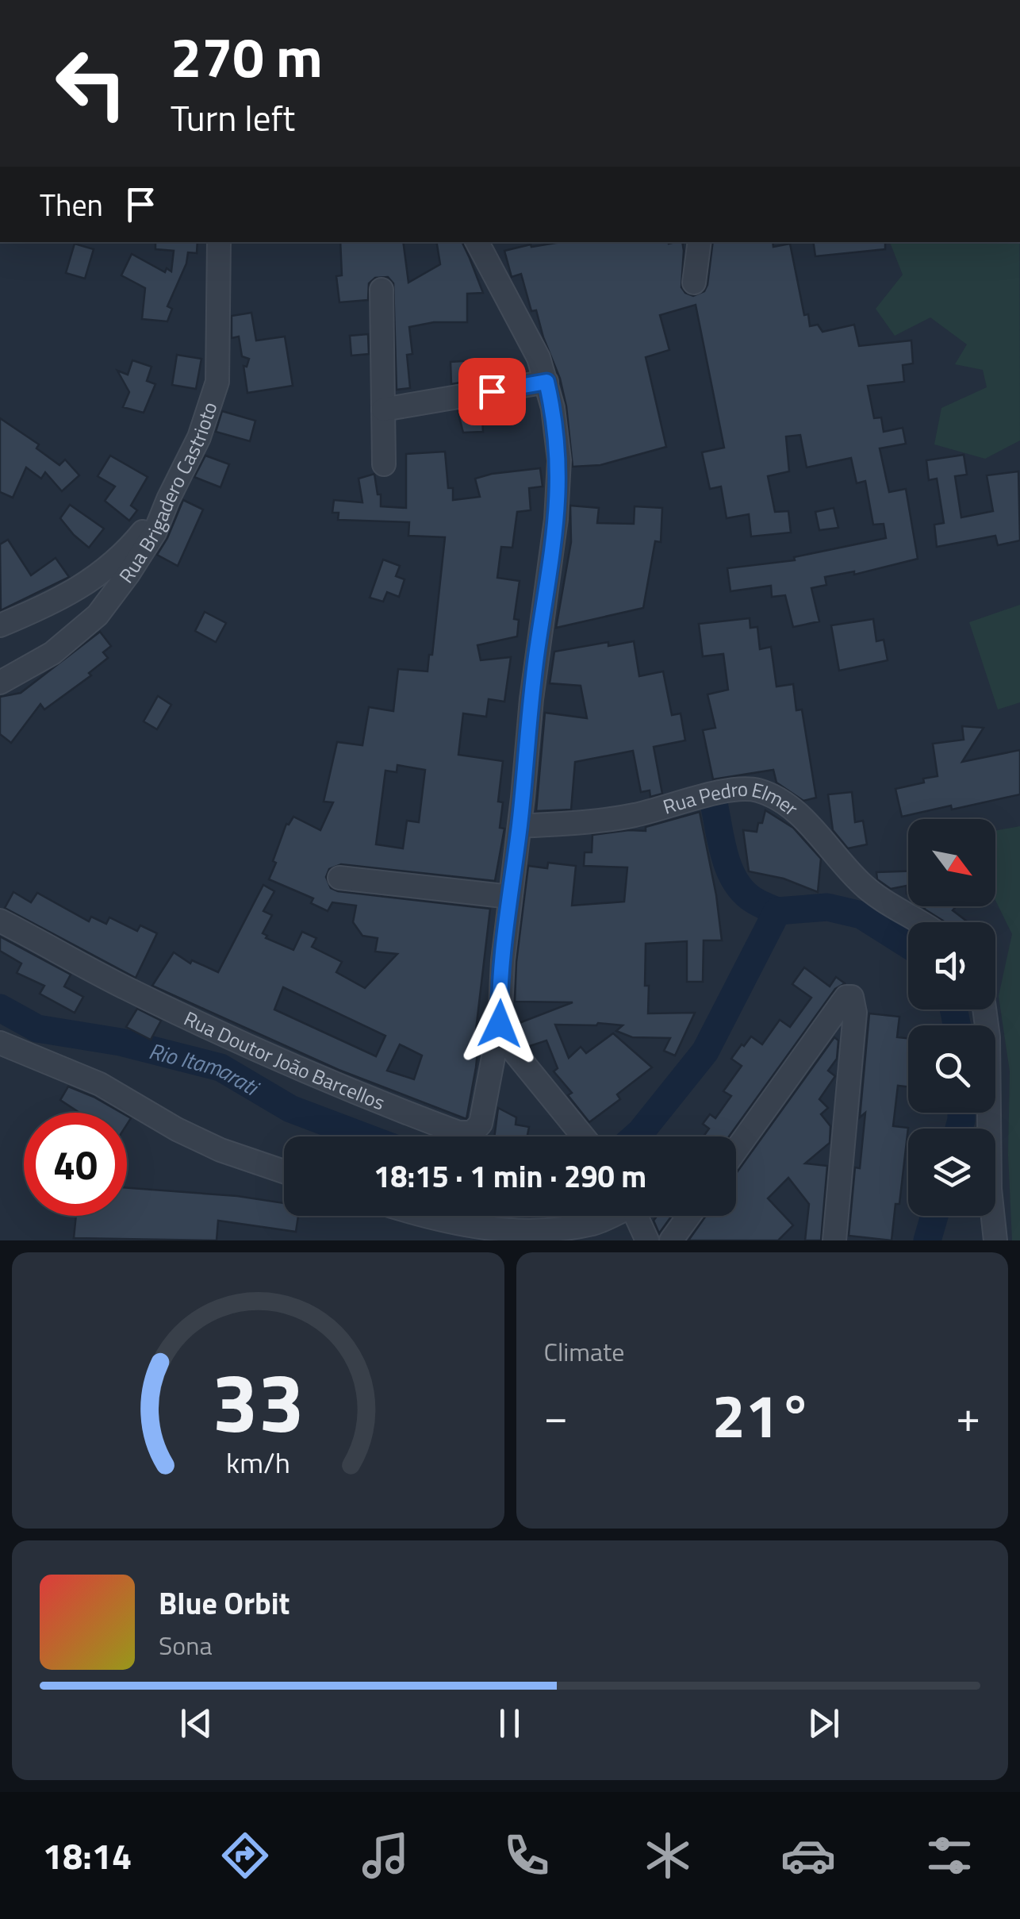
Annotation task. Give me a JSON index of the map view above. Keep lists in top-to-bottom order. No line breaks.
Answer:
{"streets":{"street":["Rua Brigadero Castrioto","Rua Pedro Elmer","Rua Doutor João Barcellos"]},"water":["Rio Itamarati"],"north":"bottom right","page":{"turn":["270 m","Turn left"],"then":"Then","limit":"40","trip":"18:15 · 1 min · 290 m","tile":"Climate","heat":["−","21°","+"],"song":["Blue Orbit","Sona"],"tabs":"18:14","gauge":["33","km/h"]}}
